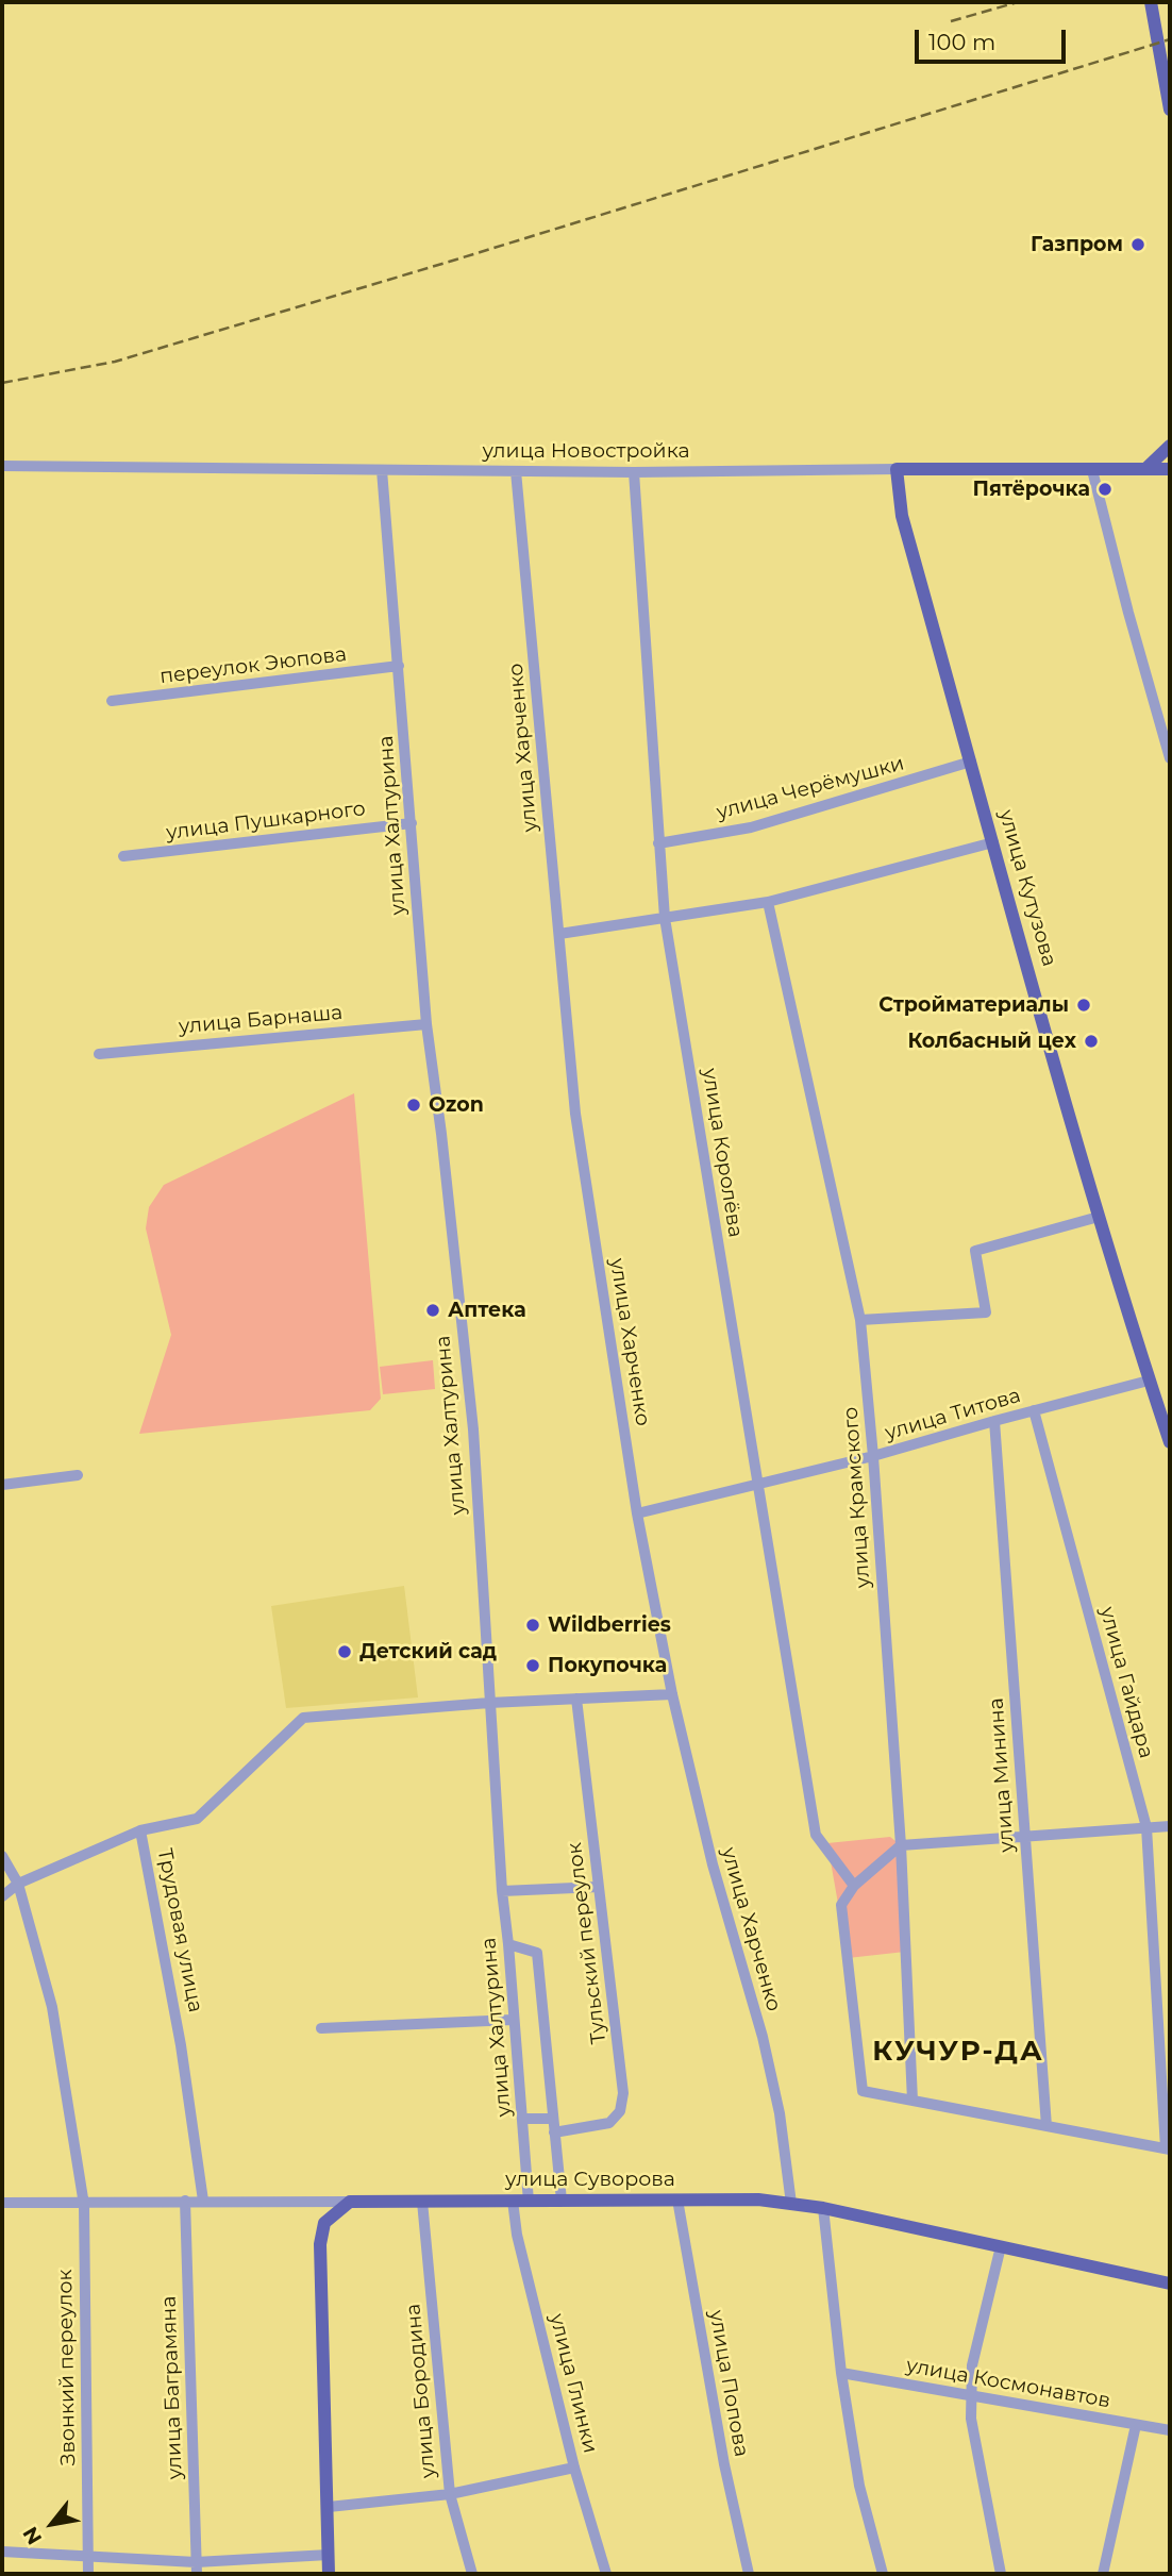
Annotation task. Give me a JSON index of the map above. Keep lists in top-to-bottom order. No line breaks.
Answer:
{"streets":{"main road":["улица Новостройка","улица Кутузова","улица Суворова"],"street":["переулок Эюпова","улица Харченко","улица Черёмушки","улица Пушкарного","улица Халтурина","улица Барнаша","улица Королёва","улица Титова","улица Крамского","улица Гайдара","улица Минина","Трудовая улица","Тульский переулок","Звонкий переулок","улица Глинки","улица Попова","улица Космонавтов","улица Баграмяна","улица Бородина"]},"crossings":[["улица Новостройка","улица Харченко"],["улица Новостройка","улица Халтурина"],["улица Новостройка","улица Кутузова"],["улица Новостройка","улица Королёва"],["переулок Эюпова","улица Халтурина"],["улица Харченко","улица Титова"],["улица Харченко","улица Суворова"],["улица Черёмушки","улица Кутузова"],["улица Черёмушки","улица Королёва"],["улица Пушкарного","улица Халтурина"],["улица Халтурина","улица Барнаша"],["улица Халтурина","улица Суворова"],["улица Кутузова","улица Титова"],["улица Королёва","улица Титова"],["улица Титова","улица Крамского"],["улица Титова","улица Гайдара"],["улица Титова","улица Минина"],["Трудовая улица","улица Суворова"],["Трудовая улица","Звонкий переулок"],["улица Суворова","Звонкий переулок"],["улица Суворова","улица Глинки"],["улица Суворова","улица Попова"],["улица Суворова","улица Баграмяна"],["улица Суворова","улица Бородина"]],"districts":["КУЧУР-ДА"],"places":["Газпром","Пятёрочка","Стройматериалы","Колбасный цех","Ozon","Аптека","Wildberries","Детский сад","Покупочка"],"scale_bar":"100 m","north":"bottom left"}
